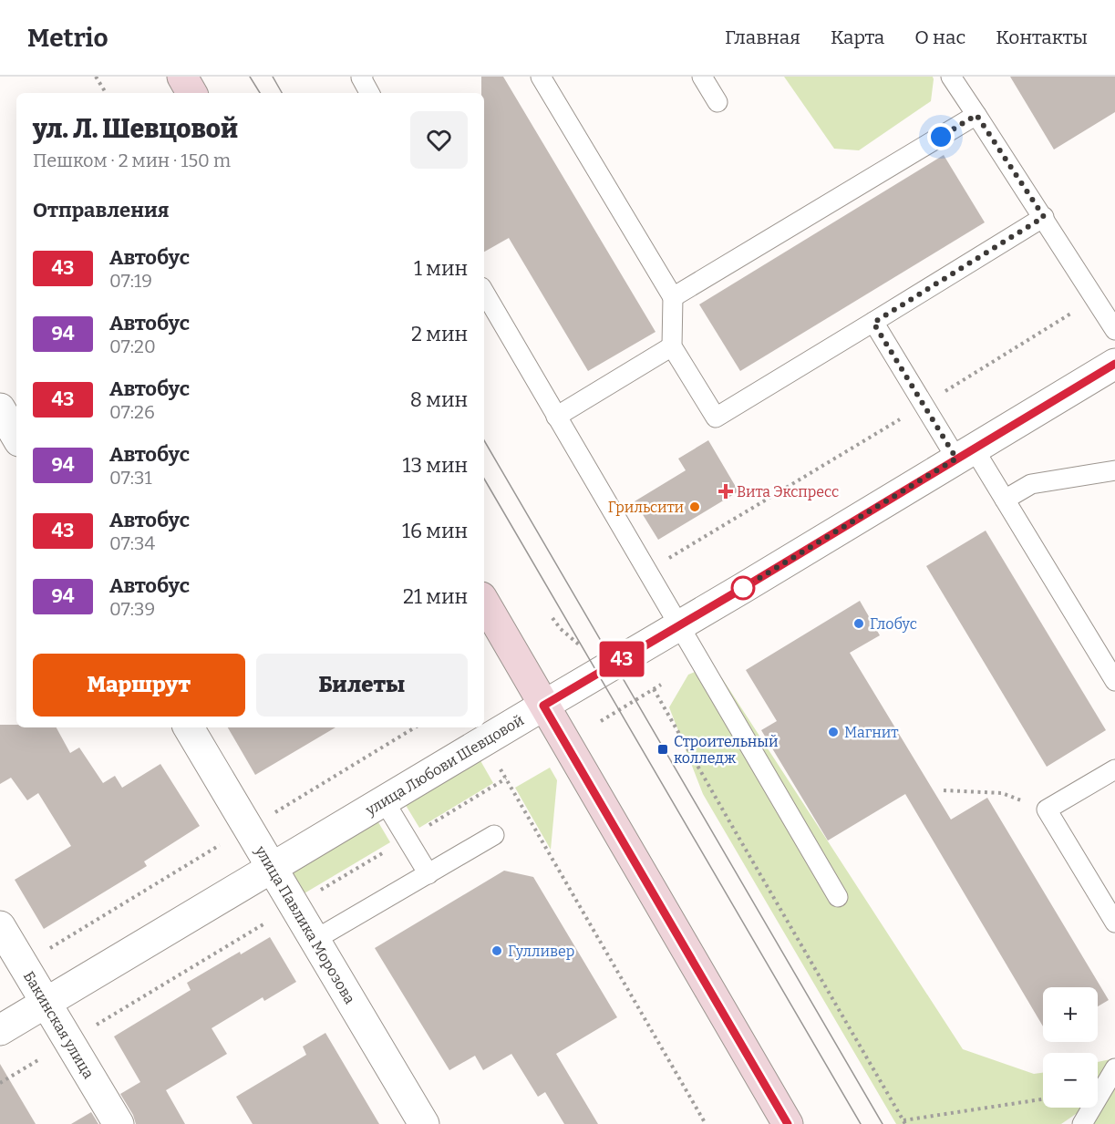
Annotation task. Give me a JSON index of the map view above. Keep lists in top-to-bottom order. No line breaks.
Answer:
{"streets":{"street":["улица Любови Шевцовой","улица Павлика Морозова","Бакинская улица"]},"crossings":[["улица Любови Шевцовой","улица Павлика Морозова"],["улица Любови Шевцовой","Бакинская улица"]],"places":{"health":["Вита Экспресс"],"other":["Грильсити","Глобус","Магнит","Гулливер"],"transit":["Строительный колледж"]},"lines":["bus line 43"],"page":{"header":"Metrio","nav":["Главная","Карта","О нас","Контакты"],"on_map":"43","heading":[["ул. Л. Шевцовой","Пешком · 2 мин · 150 m"],"Отправления"],"list":[{"mark":"43","name":"Автобус","note":"07:19","value":"1 мин"},{"mark":"94","name":"Автобус","note":"07:20","value":"2 мин"},{"mark":"43","name":"Автобус","note":"07:26","value":"8 мин"},{"mark":"94","name":"Автобус","note":"07:31","value":"13 мин"},{"mark":"43","name":"Автобус","note":"07:34","value":"16 мин"},{"mark":"94","name":"Автобус","note":"07:39","value":"21 мин"}],"buttons":["Маршрут","Билеты"],"map_buttons":["+","−"]}}
